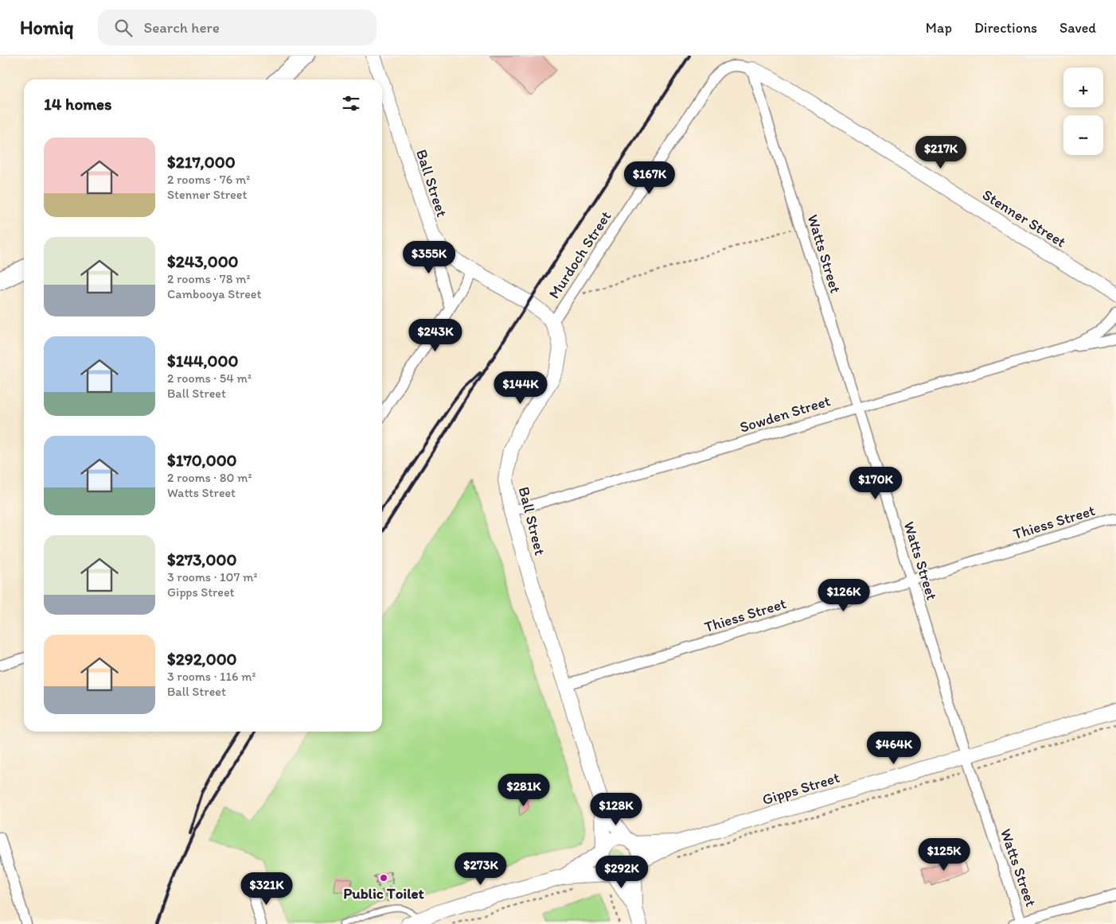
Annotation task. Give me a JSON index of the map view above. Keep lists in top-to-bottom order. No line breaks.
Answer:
{"streets":{"main road":["Ball Street","Stenner Street","Gipps Street"],"street":["Watts Street","Murdoch Street","Sowden Street","Thiess Street"]},"crossings":[["Ball Street","Murdoch Street"],["Ball Street","Sowden Street"],["Ball Street","Thiess Street"],["Ball Street","Gipps Street"],["Stenner Street","Watts Street"],["Stenner Street","Murdoch Street"],["Watts Street","Murdoch Street"],["Watts Street","Sowden Street"],["Watts Street","Thiess Street"],["Watts Street","Gipps Street"]],"places":["Public Toilet"],"page":{"header":"Homiq","search":"Search here","nav":["Map","Directions","Saved"],"map_buttons":["+","−"],"heading":"14 homes","list":[{"name":"$217,000","note":"2 rooms · 76 m² · Stenner Street"},{"name":"$243,000","note":"2 rooms · 78 m² · Cambooya Street"},{"name":"$144,000","note":"2 rooms · 54 m² · Ball Street"},{"name":"$170,000","note":"2 rooms · 80 m² · Watts Street"},{"name":"$273,000","note":"3 rooms · 107 m² · Gipps Street"},{"name":"$292,000","note":"3 rooms · 116 m² · Ball Street"}],"price":["$217K","$167K","$355K","$243K","$144K","$170K","$126K","$464K","$281K","$128K","$125K","$273K","$292K","$321K"]}}
